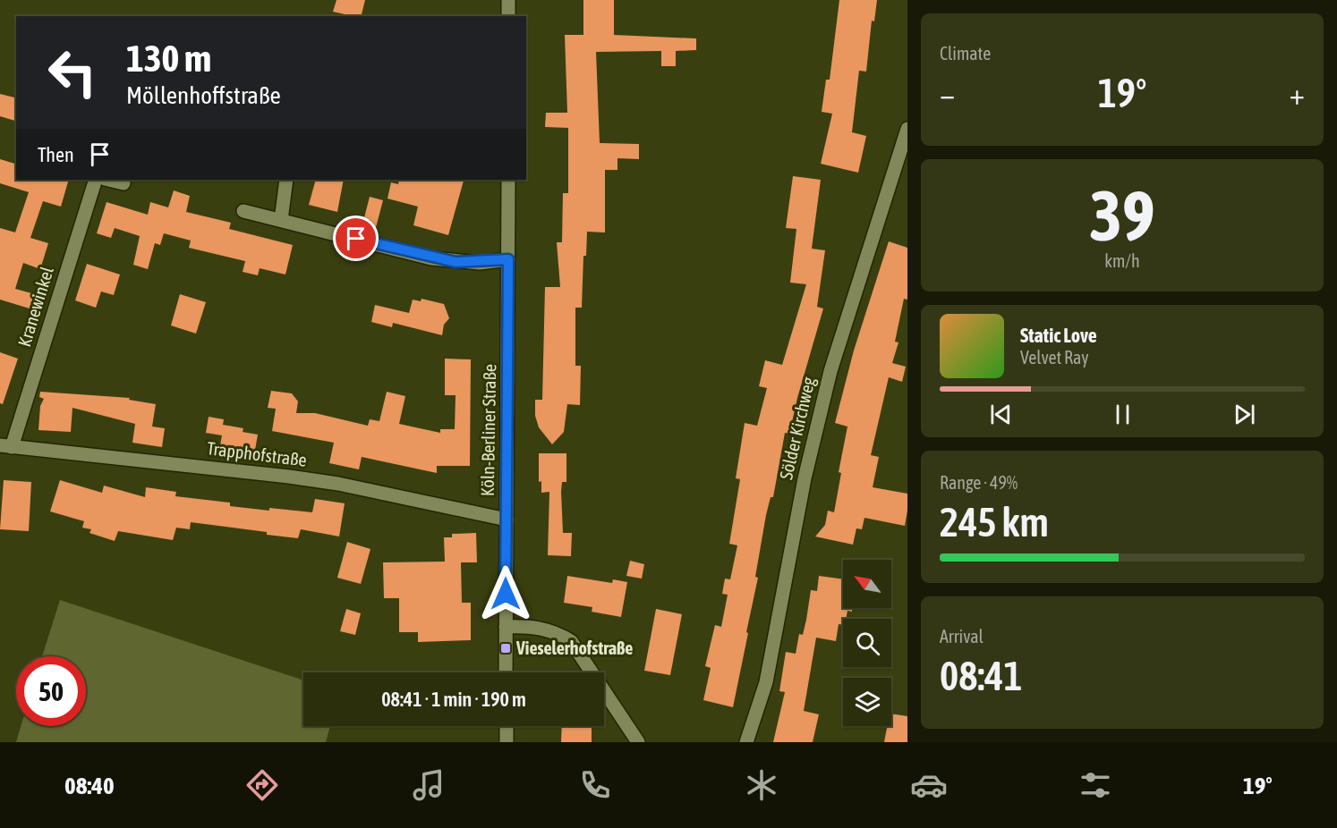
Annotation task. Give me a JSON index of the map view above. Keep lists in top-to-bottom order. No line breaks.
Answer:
{"streets":{"street":["Kranewinkel","Sölder Kirchweg","Köln-Berliner Straße","Trapphofstraße"]},"crossings":[["Kranewinkel","Trapphofstraße"],["Köln-Berliner Straße","Trapphofstraße"]],"places":{"transit":["Vieselerhofstraße"]},"north":"top left","page":{"tile":["Climate",["39","km/h"],["Range · 49%","245 km"],["Arrival","08:41"]],"turn":["130 m","Möllenhoffstraße"],"heat":["−","19°","+"],"then":"Then","song":["Static Love","Velvet Ray"],"limit":"50","trip":"08:41 · 1 min · 190 m","tabs":["08:40","19°"]}}
